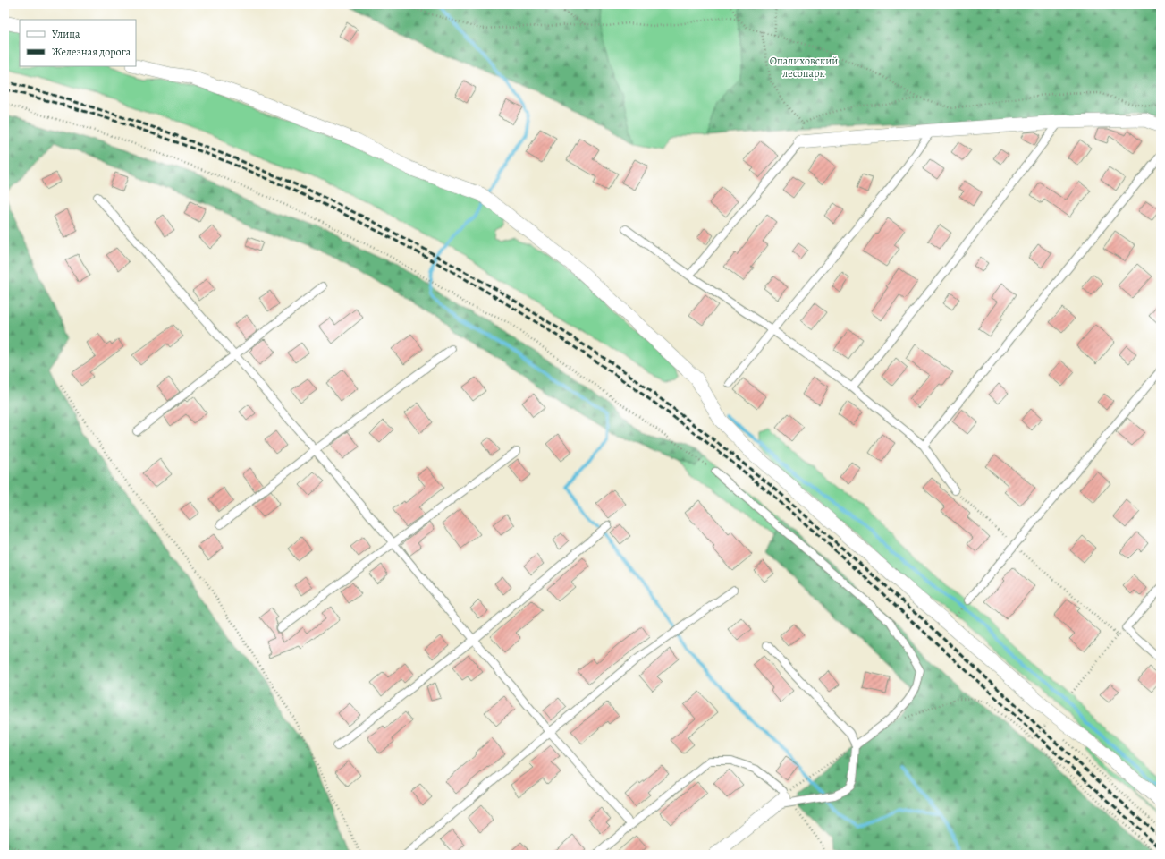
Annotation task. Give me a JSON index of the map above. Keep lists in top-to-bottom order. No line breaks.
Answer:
{"parks":["Опалиховский лесопарк"],"legend":["Улица","Железная дорога"]}
